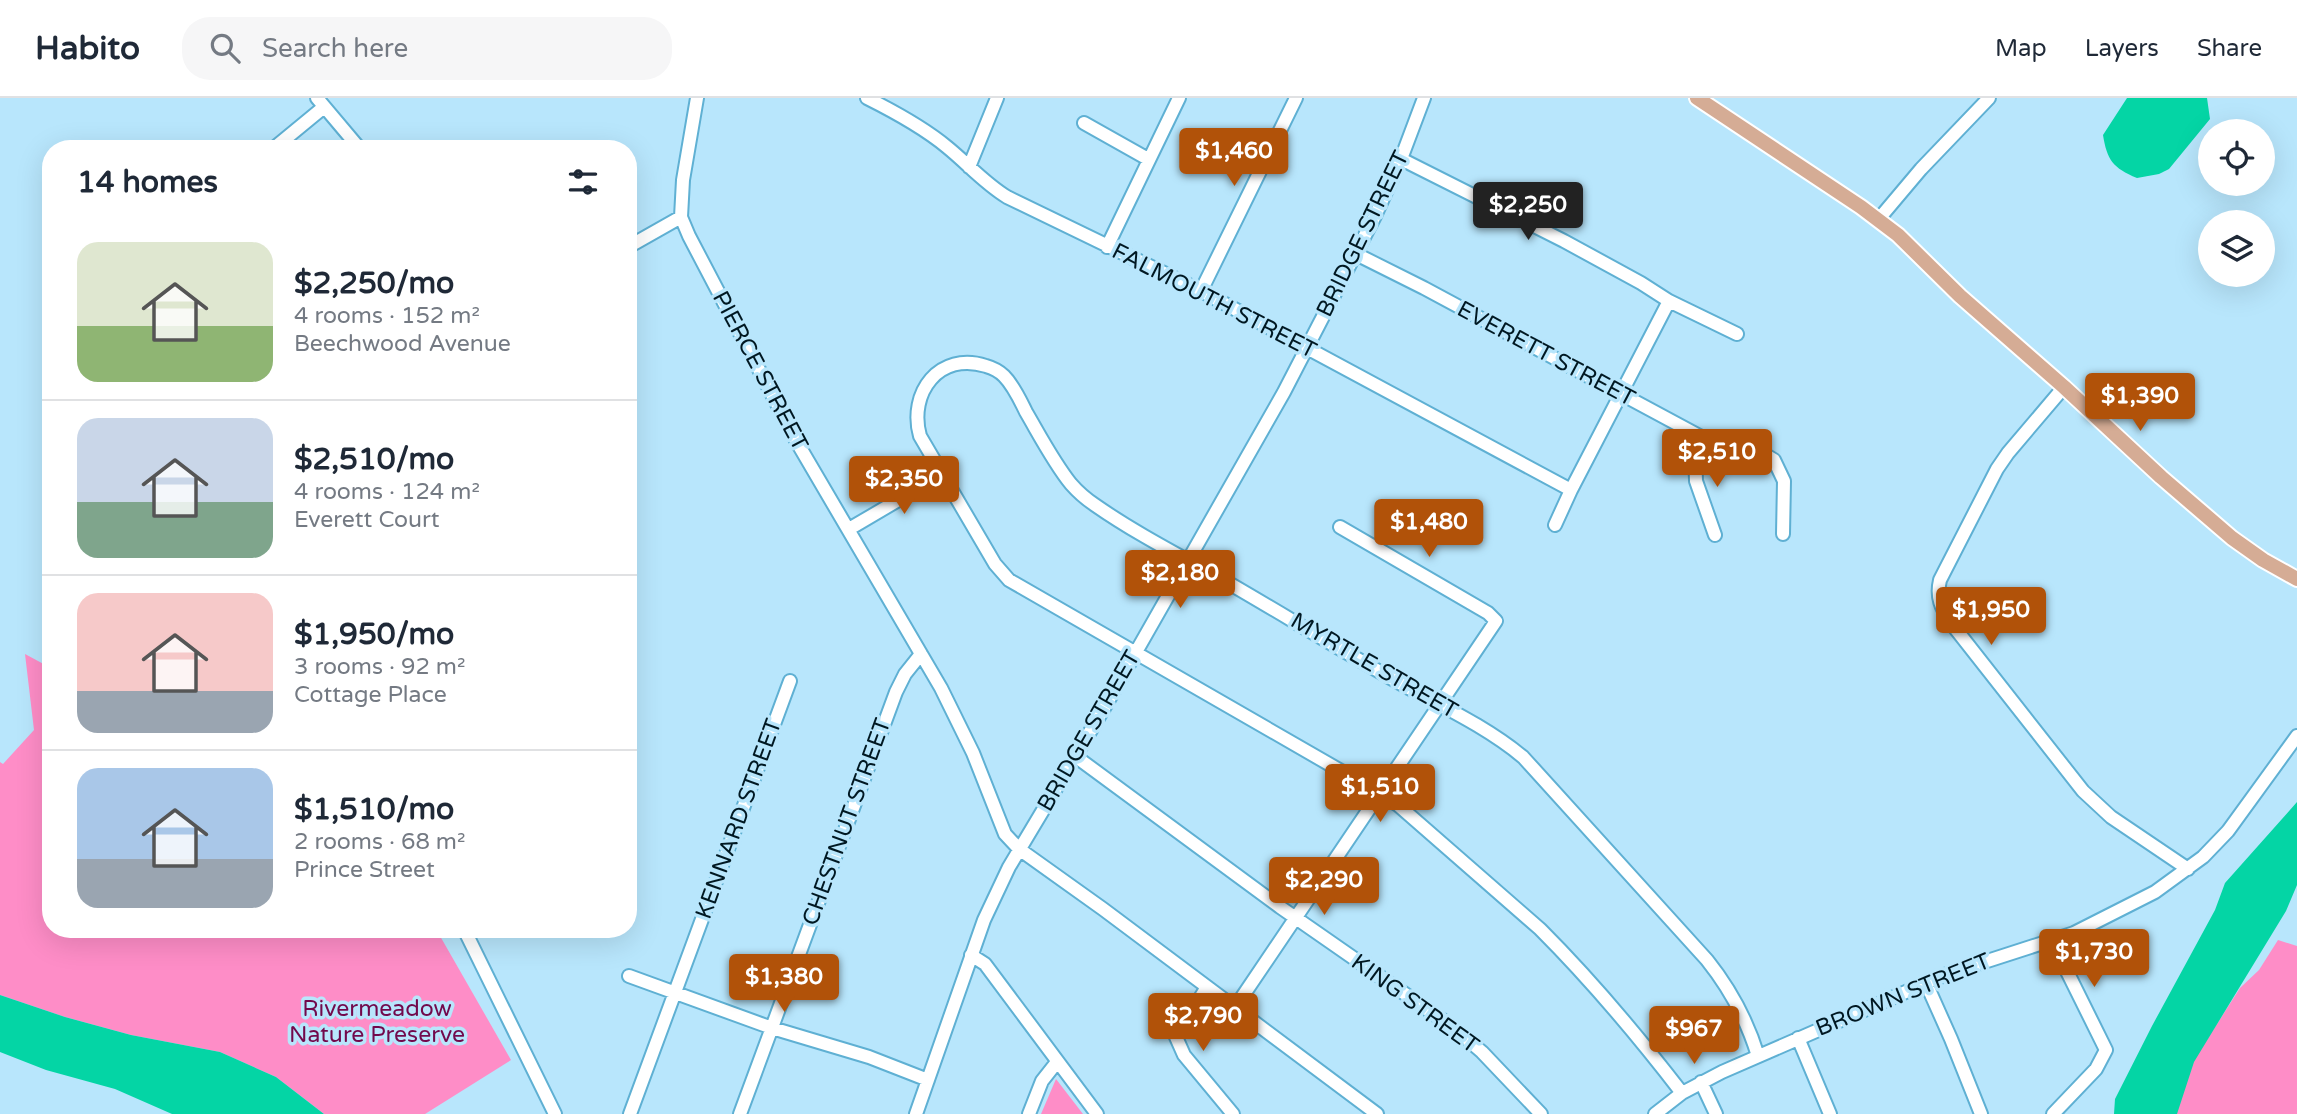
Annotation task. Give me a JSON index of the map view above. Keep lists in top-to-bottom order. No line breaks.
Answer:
{"streets":{"street":["BRIDGE STREET","FALMOUTH STREET","EVERETT STREET","PIERCE STREET","MYRTLE STREET","KENNARD STREET","CHESTNUT STREET","BROWN STREET","KING STREET"]},"crossings":[["BRIDGE STREET","FALMOUTH STREET"],["BRIDGE STREET","EVERETT STREET"],["BRIDGE STREET","PIERCE STREET"],["BRIDGE STREET","MYRTLE STREET"],["BRIDGE STREET","KING STREET"],["PIERCE STREET","CHESTNUT STREET"],["MYRTLE STREET","BROWN STREET"]],"parks":["Rivermeadow Nature Preserve"],"page":{"header":"Habito","search":"Search here","nav":["Map","Layers","Share"],"price":["$1,460","$2,250","$1,390","$2,510","$2,350","$1,480","$2,180","$1,950","$1,510","$2,290","$1,730","$1,380","$2,790","$967"],"heading":"14 homes","list":[{"name":"$2,250/mo","note":"4 rooms · 152 m² · Beechwood Avenue"},{"name":"$2,510/mo","note":"4 rooms · 124 m² · Everett Court"},{"name":"$1,950/mo","note":"3 rooms · 92 m² · Cottage Place"},{"name":"$1,510/mo","note":"2 rooms · 68 m² · Prince Street"}]}}
